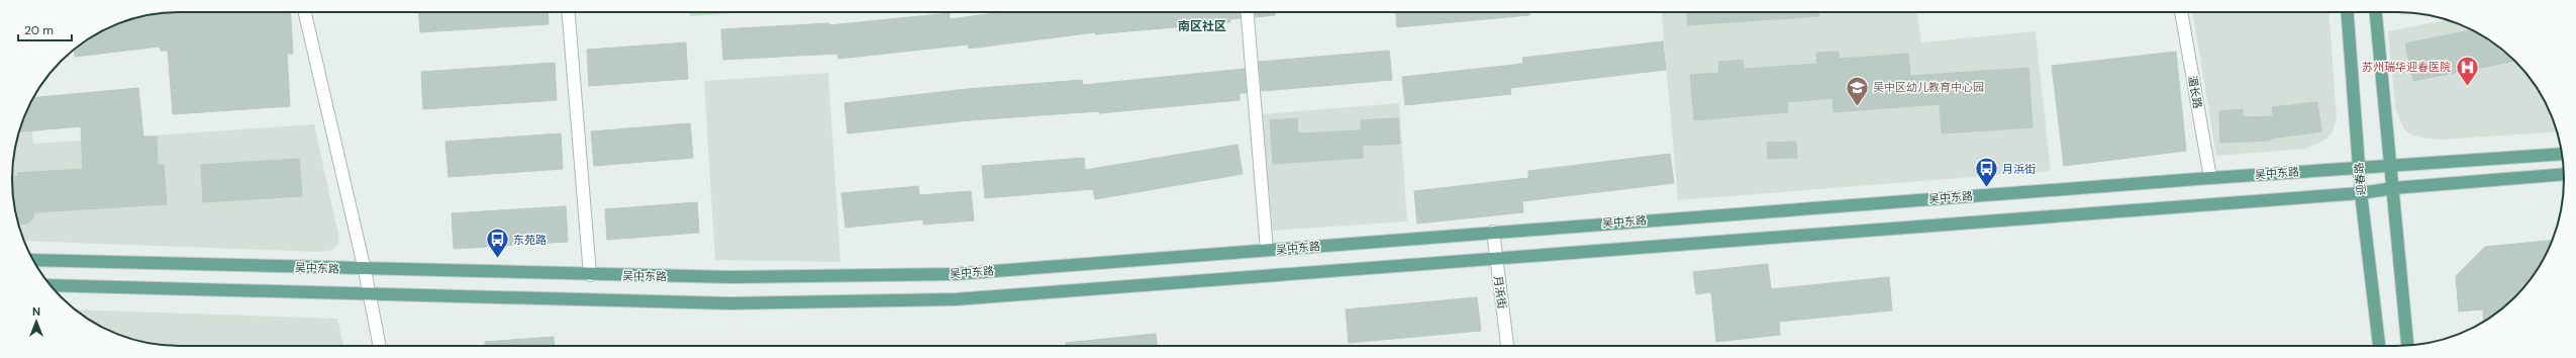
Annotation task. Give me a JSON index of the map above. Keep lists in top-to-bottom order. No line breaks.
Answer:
{"streets":{"main road":["吴中东路","迎春路"],"street":["湄长路","月浜街"]},"crossings":[["湄长路","吴中东路"],["吴中东路","迎春路"],["吴中东路","月浜街"]],"districts":["南区社区"],"places":{"hospital":["苏州瑞华迎春医院"],"school or university":["吴中区幼儿教育中心园"],"bus stop":["月浜街","东苑路"]},"scale_bar":"20 m","north":"top"}
